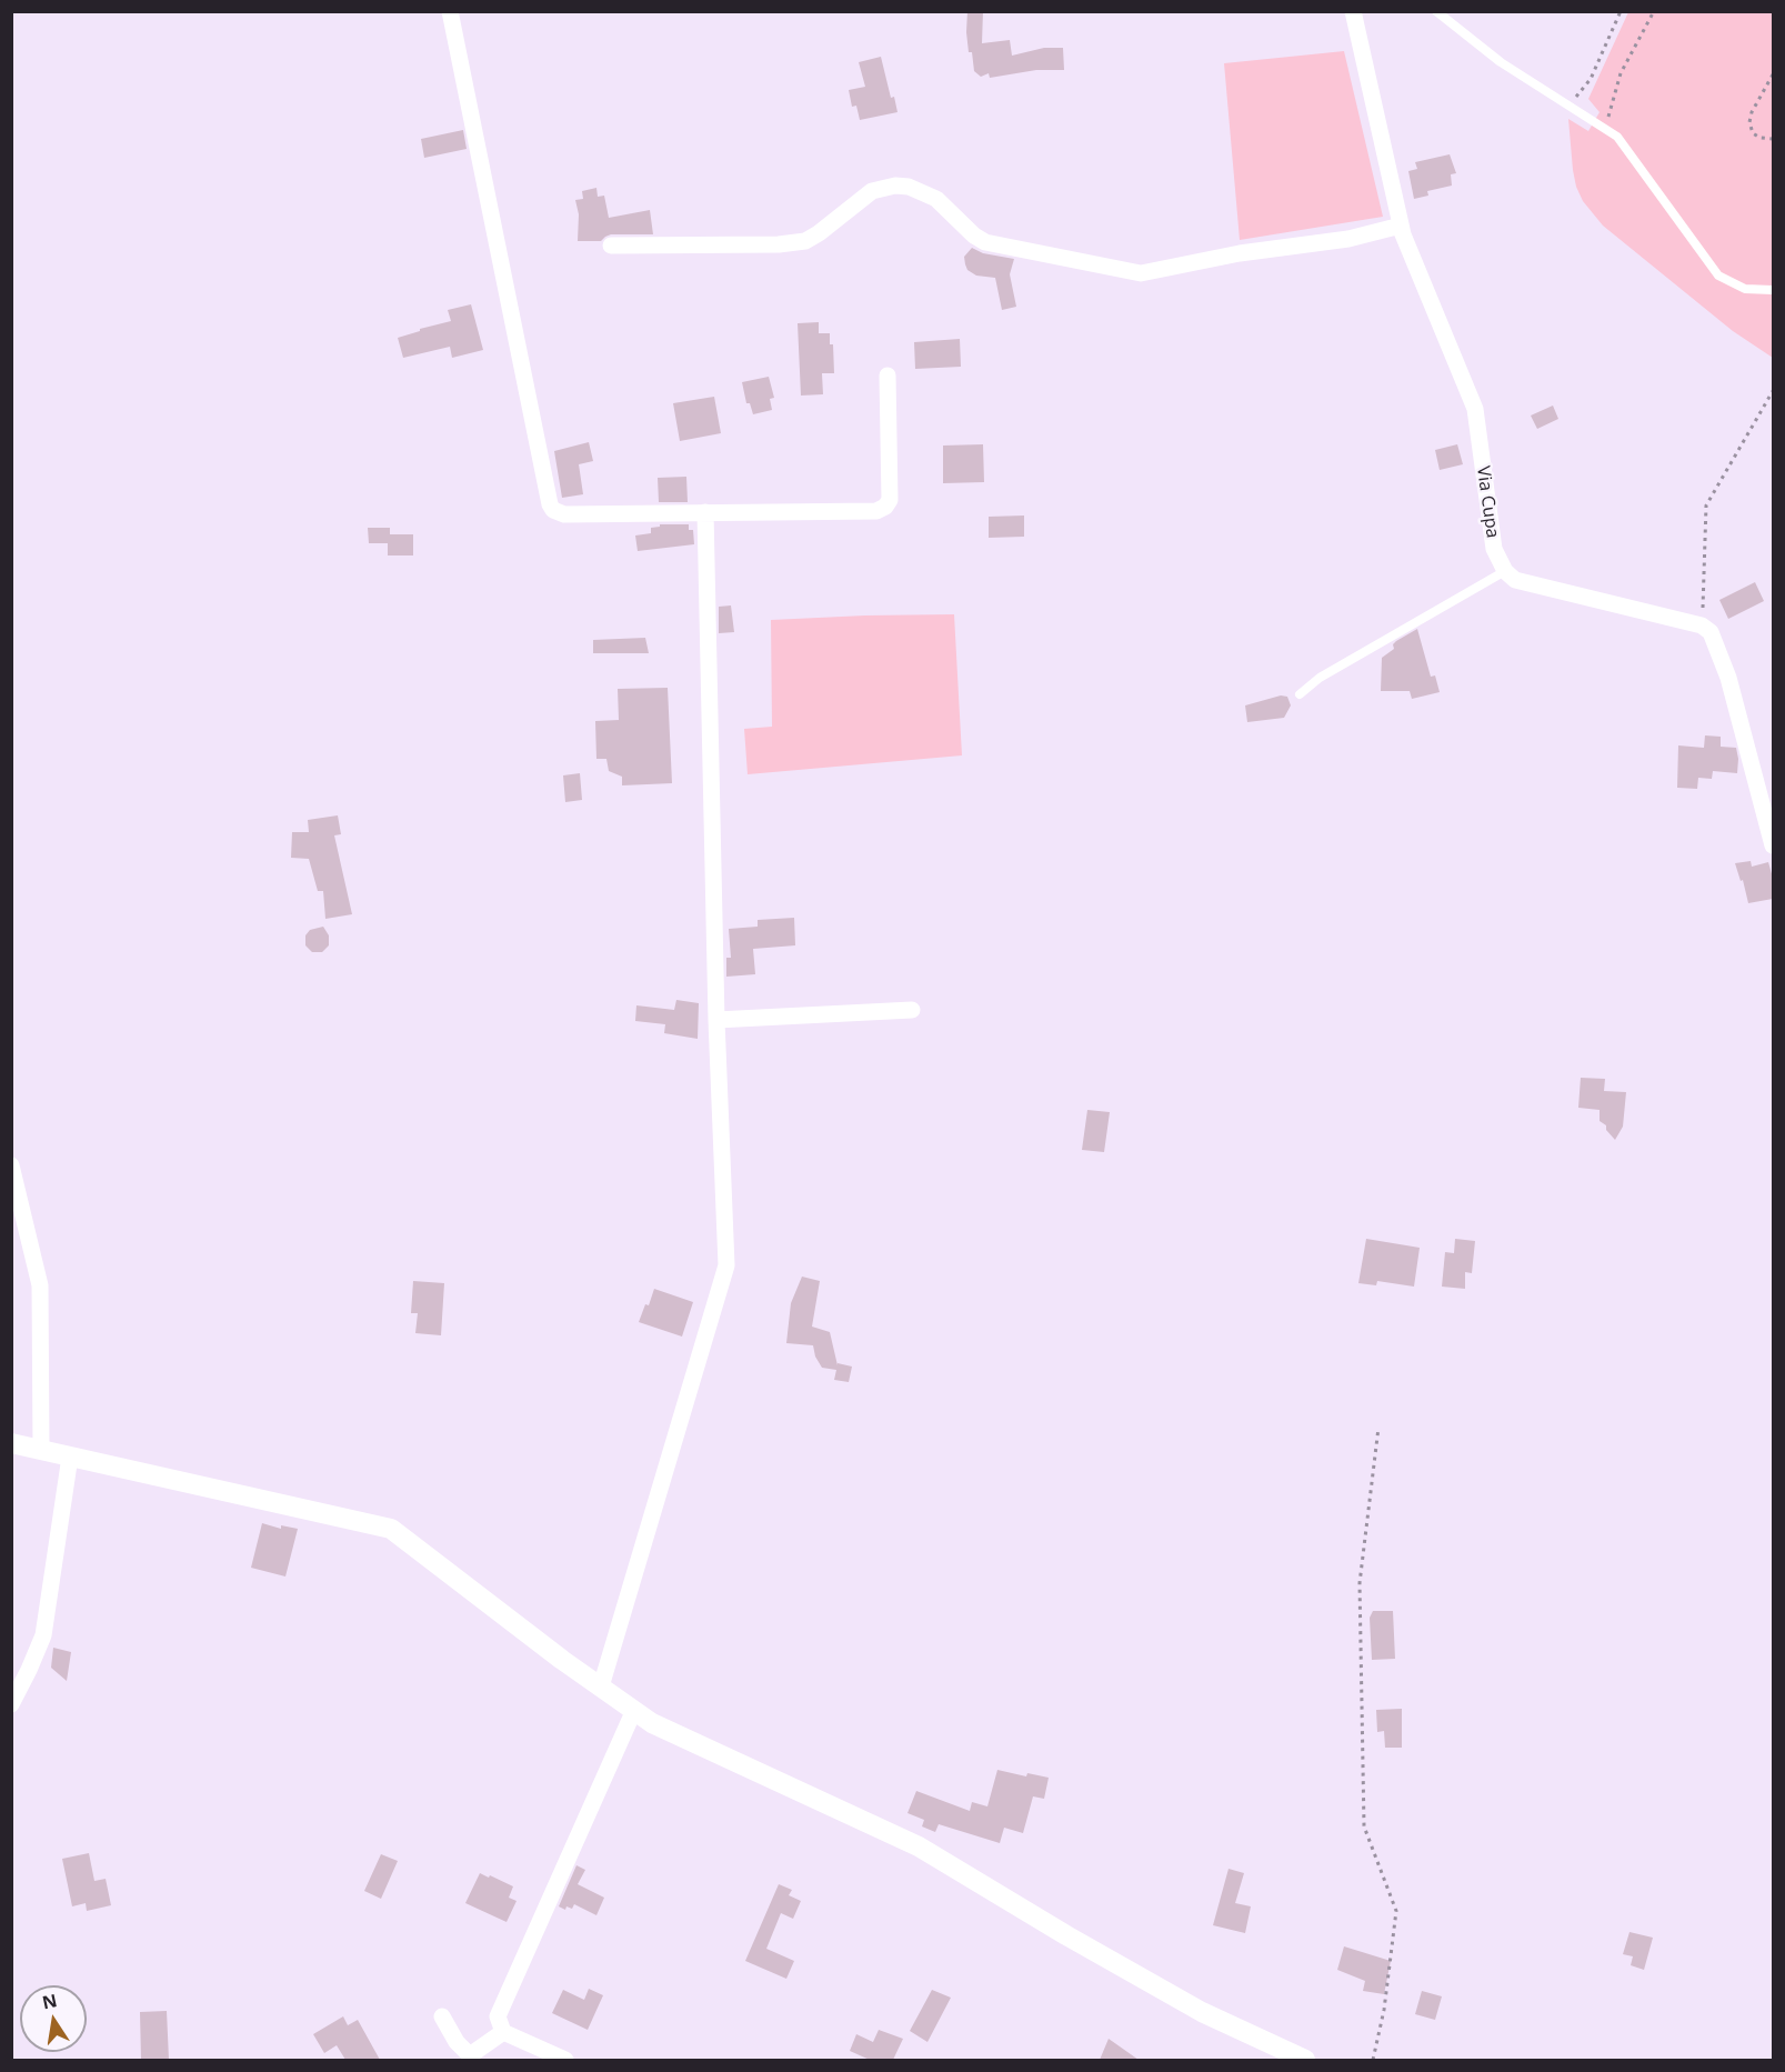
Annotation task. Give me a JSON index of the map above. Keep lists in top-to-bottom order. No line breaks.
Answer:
{"streets":{"street":["Via Cupa"]},"north":"top"}
